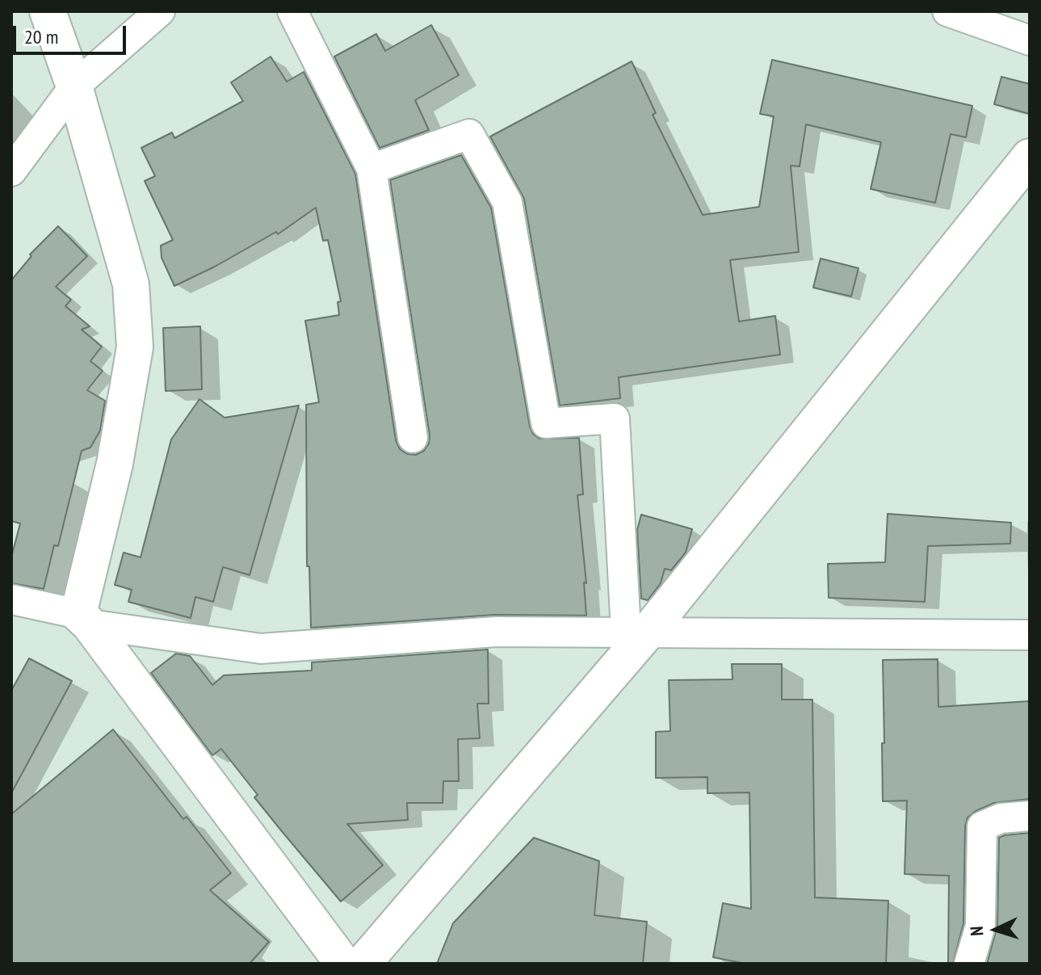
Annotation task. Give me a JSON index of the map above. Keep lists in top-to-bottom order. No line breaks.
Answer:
{"scale_bar":"20 m","north":"left"}
